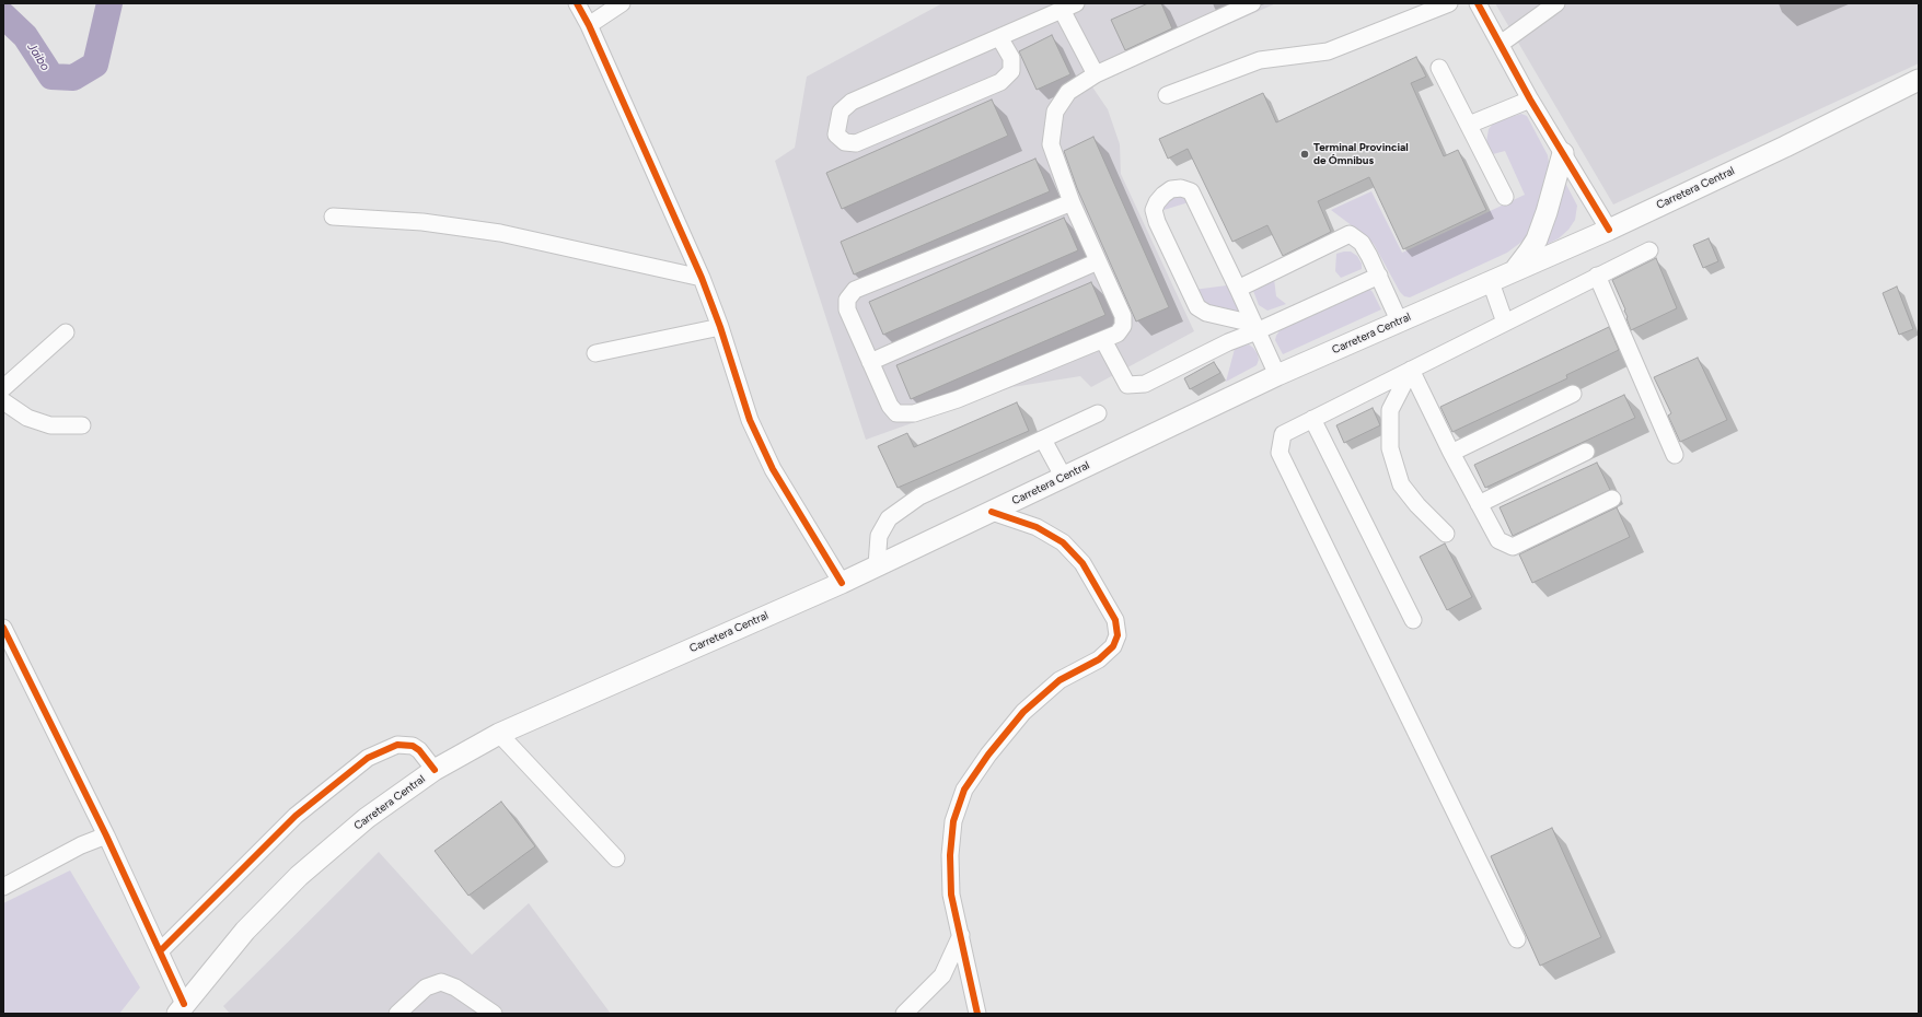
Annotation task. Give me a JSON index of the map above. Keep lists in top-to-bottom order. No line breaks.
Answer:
{"streets":{"main road":["Carretera Central"]},"water":["Jaibo"],"places":["Terminal Provincial de Ómnibus"]}
